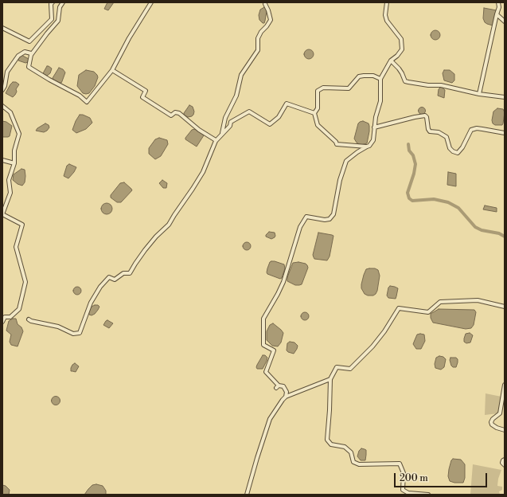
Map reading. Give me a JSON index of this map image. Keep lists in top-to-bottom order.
{
  "scale_bar": "200 m"
}
